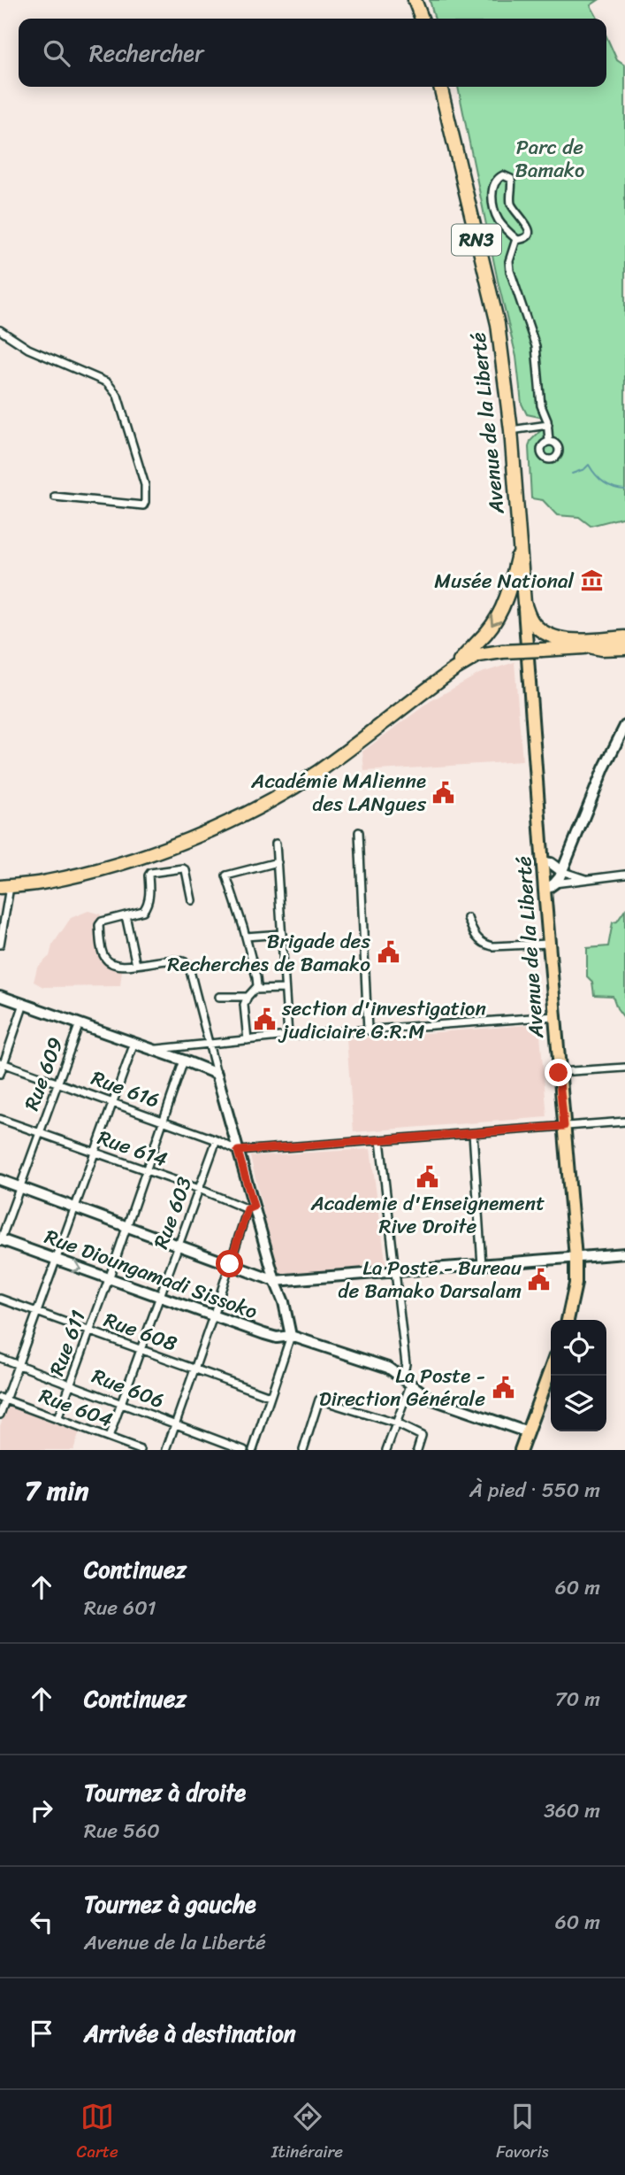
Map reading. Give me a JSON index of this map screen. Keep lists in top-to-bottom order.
{
  "streets": {
    "highway": ["RN3", "Avenue de la Liberté"],
    "street": [
      "Rue 609",
      "Rue 616",
      "Rue 614",
      "Rue 603",
      "Rue Dioungamadi Sissoko",
      "Rue 608",
      "Rue 611",
      "Rue 606",
      "Rue 604"
    ]
  },
  "crossings": [
    ["Rue 609", "Rue 616"],
    ["Rue 609", "Rue 614"],
    ["Rue 609", "Rue Dioungamadi Sissoko"],
    ["Rue 616", "Rue 603"],
    ["Rue 616", "Rue 611"],
    ["Rue 614", "Rue 603"],
    ["Rue 614", "Rue 611"],
    ["Rue 603", "Rue Dioungamadi Sissoko"],
    ["Rue 603", "Rue 608"],
    ["Rue 603", "Rue 606"],
    ["Rue 603", "Rue 604"],
    ["Rue Dioungamadi Sissoko", "Rue 611"],
    ["Rue 608", "Rue 611"],
    ["Rue 611", "Rue 606"],
    ["Rue 611", "Rue 604"]
  ],
  "parks": ["Parc de Bamako"],
  "places": {
    "museum": ["Musée National"],
    "public building": [
      "Académie MAlienne des LANgues",
      "Brigade des Recherches de Bamako",
      "section d'investigation judiciaire G.R.M",
      "Academie d'Enseignement Rive Droite",
      "La Poste - Bureau de Bamako Darsalam",
      "La Poste - Direction Générale"
    ]
  },
  "page": {
    "search": "Rechercher",
    "heading": ["7 min", "À pied · 550 m"],
    "list": [
      ["Continuez", "Rue 601", "60 m"],
      ["Continuez", "70 m"],
      ["Tournez à droite", "Rue 560", "360 m"],
      ["Tournez à gauche", "Avenue de la Liberté", "60 m"],
      "Arrivée à destination"
    ],
    "nav": ["Carte", "Itinéraire", "Favoris"]
  }
}
